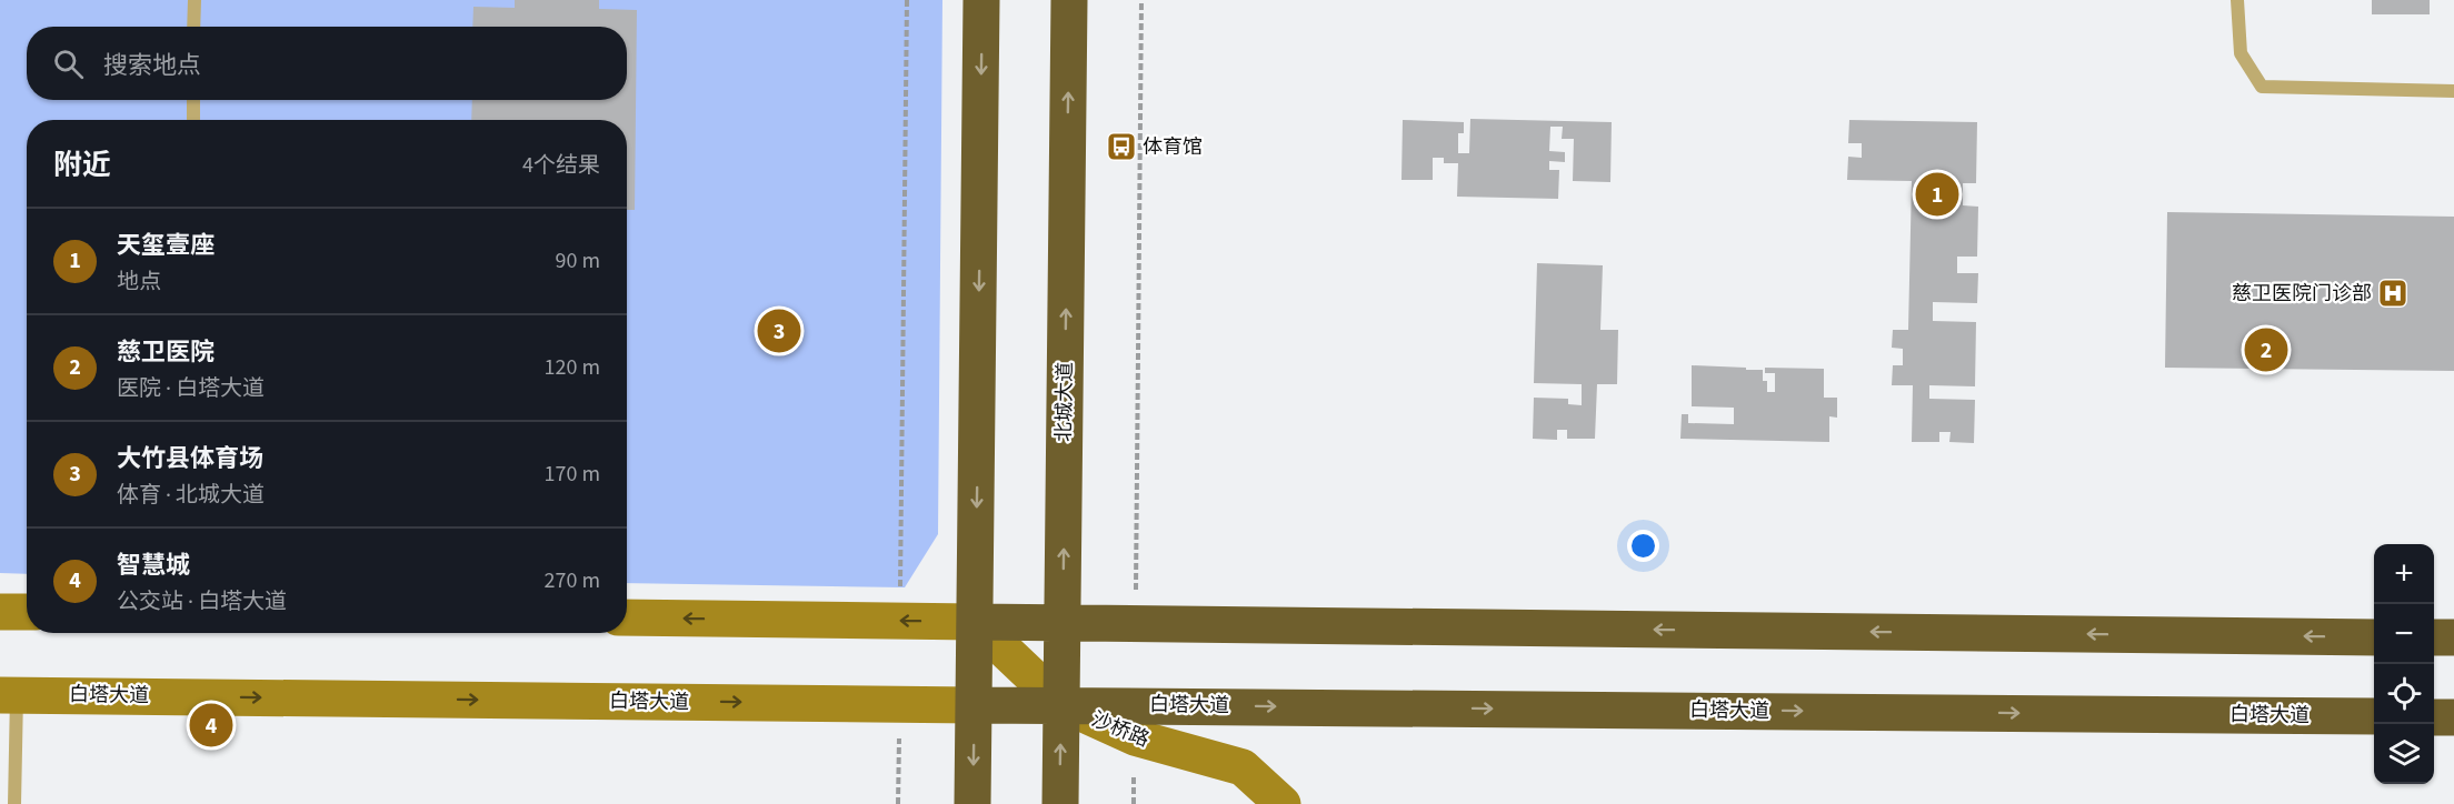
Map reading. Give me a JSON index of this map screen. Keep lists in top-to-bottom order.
{
  "streets": {
    "highway": ["北城大道", "白塔大道"],
    "main road": ["沙桥路"]
  },
  "crossings": [
    ["北城大道", "白塔大道"],
    ["北城大道", "沙桥路"],
    ["白塔大道", "沙桥路"]
  ],
  "places": {
    "bus stop": ["体育馆"],
    "hospital": ["慈卫医院门诊部"]
  },
  "page": {
    "search": "搜索地点",
    "heading": ["附近", "4个结果"],
    "pins": [
      "1",
      "3",
      "2",
      "4"
    ],
    "list": [
      {
        "mark": "1",
        "name": "天玺壹座",
        "note": "地点",
        "value": "90 m"
      },
      {
        "mark": "2",
        "name": "慈卫医院",
        "note": "医院 · 白塔大道",
        "value": "120 m"
      },
      {
        "mark": "3",
        "name": "大竹县体育场",
        "note": "体育 · 北城大道",
        "value": "170 m"
      },
      {
        "mark": "4",
        "name": "智慧城",
        "note": "公交站 · 白塔大道",
        "value": "270 m"
      }
    ],
    "map_buttons": ["+", "−"]
  }
}
